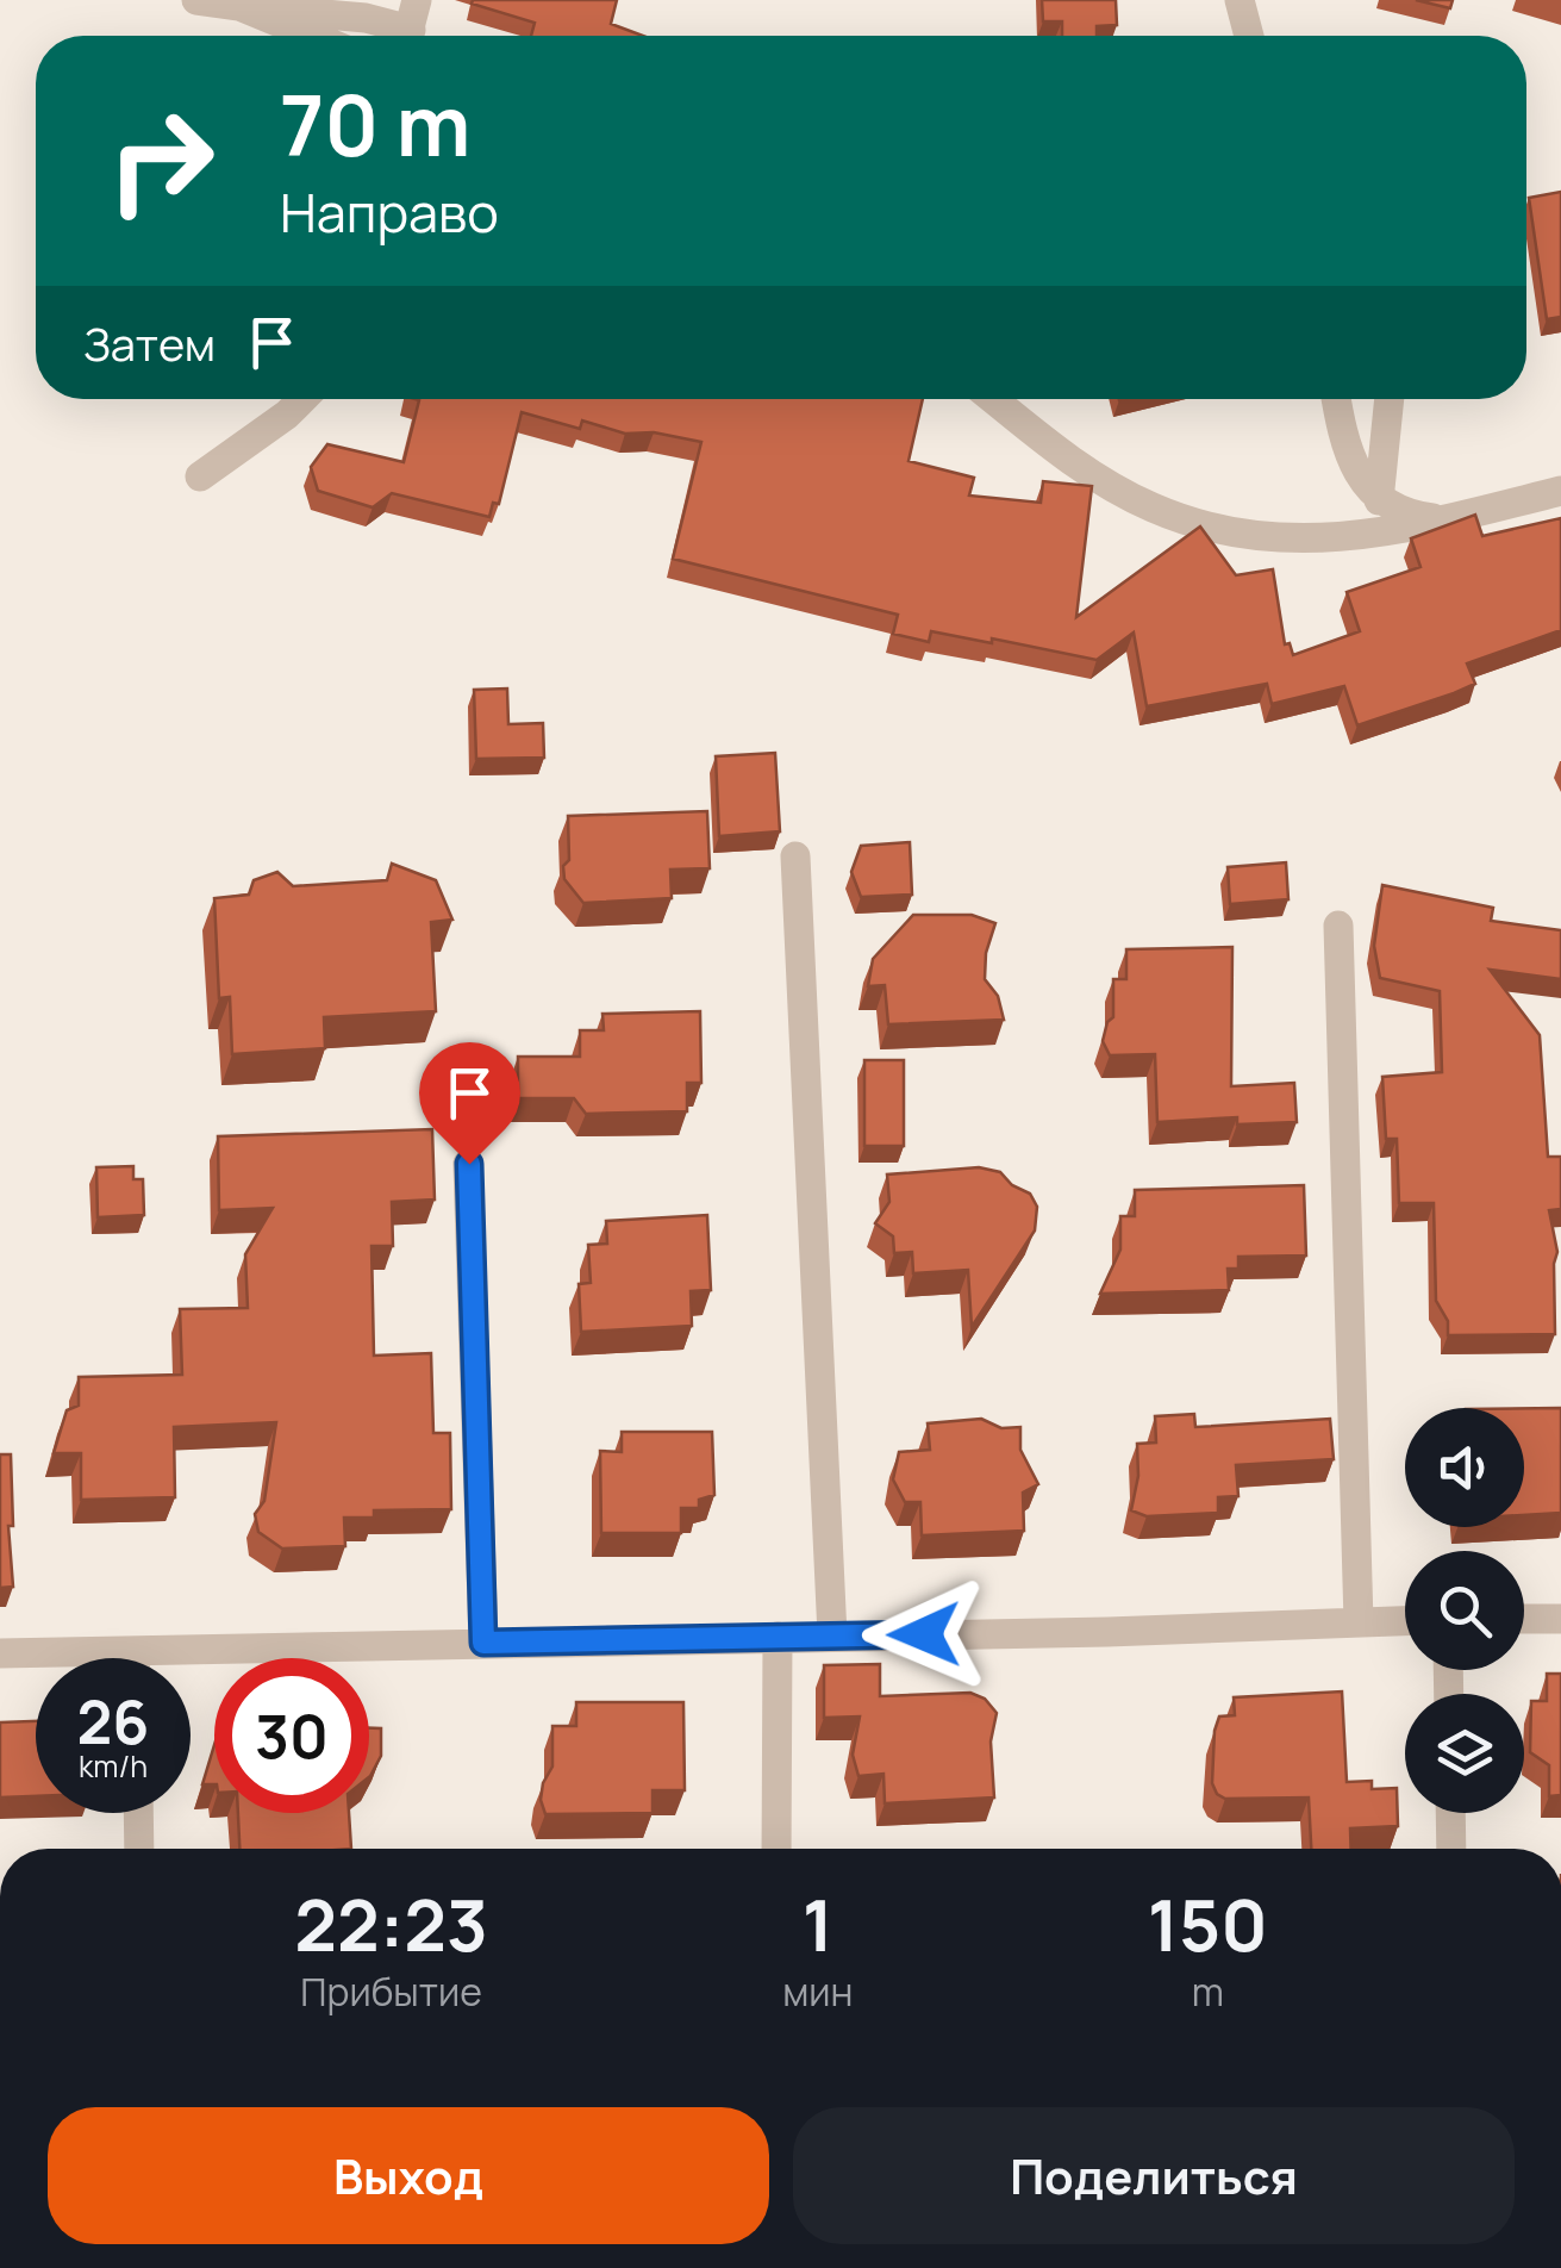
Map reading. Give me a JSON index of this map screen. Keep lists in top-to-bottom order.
{
  "page": {
    "turn": ["70 m", "Направо"],
    "then": "Затем",
    "speed": "26 km/h",
    "limit": "30",
    "eta": [
      "22:23",
      "Прибытие",
      "1",
      "мин",
      "150",
      "m"
    ],
    "buttons": ["Выход", "Поделиться"]
  }
}
